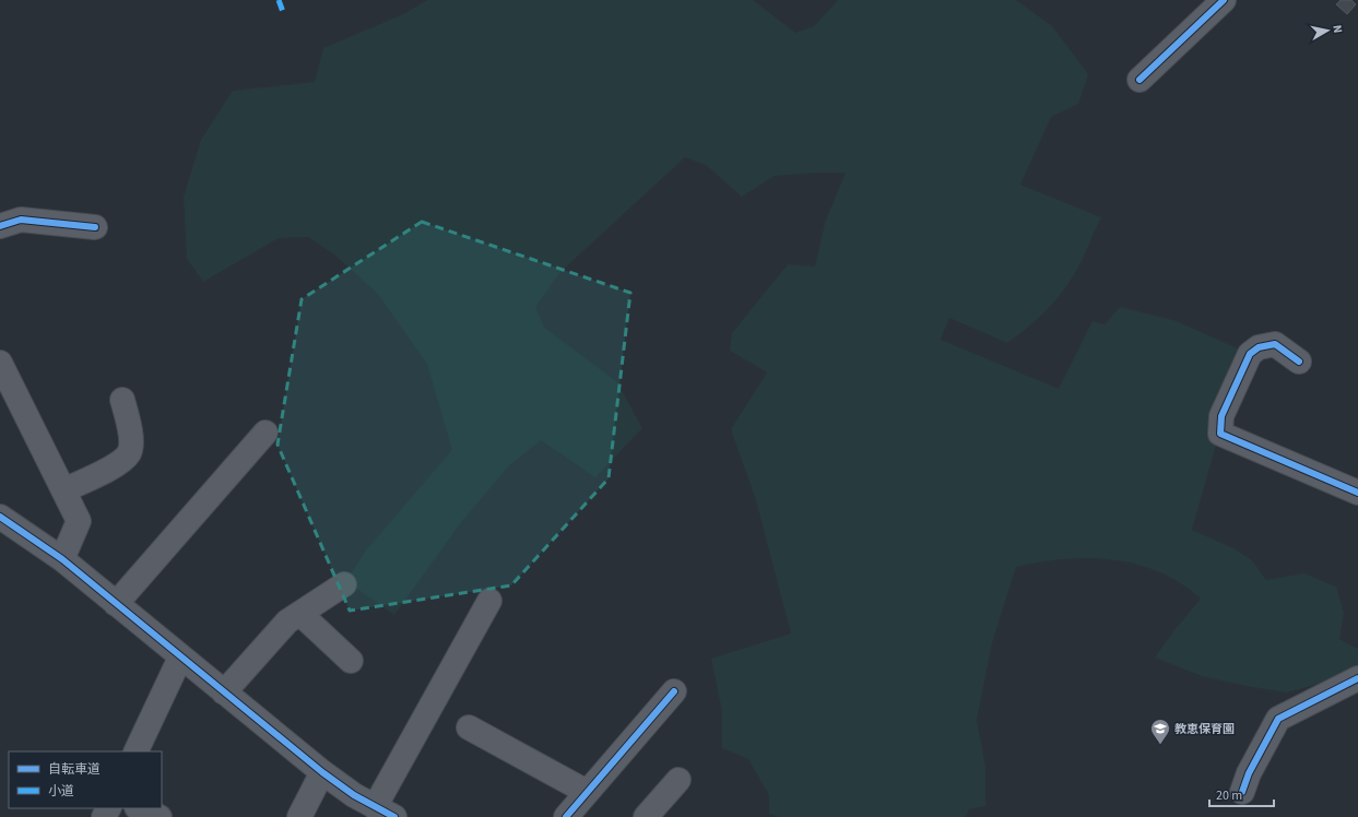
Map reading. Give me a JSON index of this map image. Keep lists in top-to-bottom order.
{
  "places": {
    "school or university": ["教恵保育園"]
  },
  "legend": ["自転車道", "小道"],
  "scale_bar": "20 m",
  "north": "right"
}
